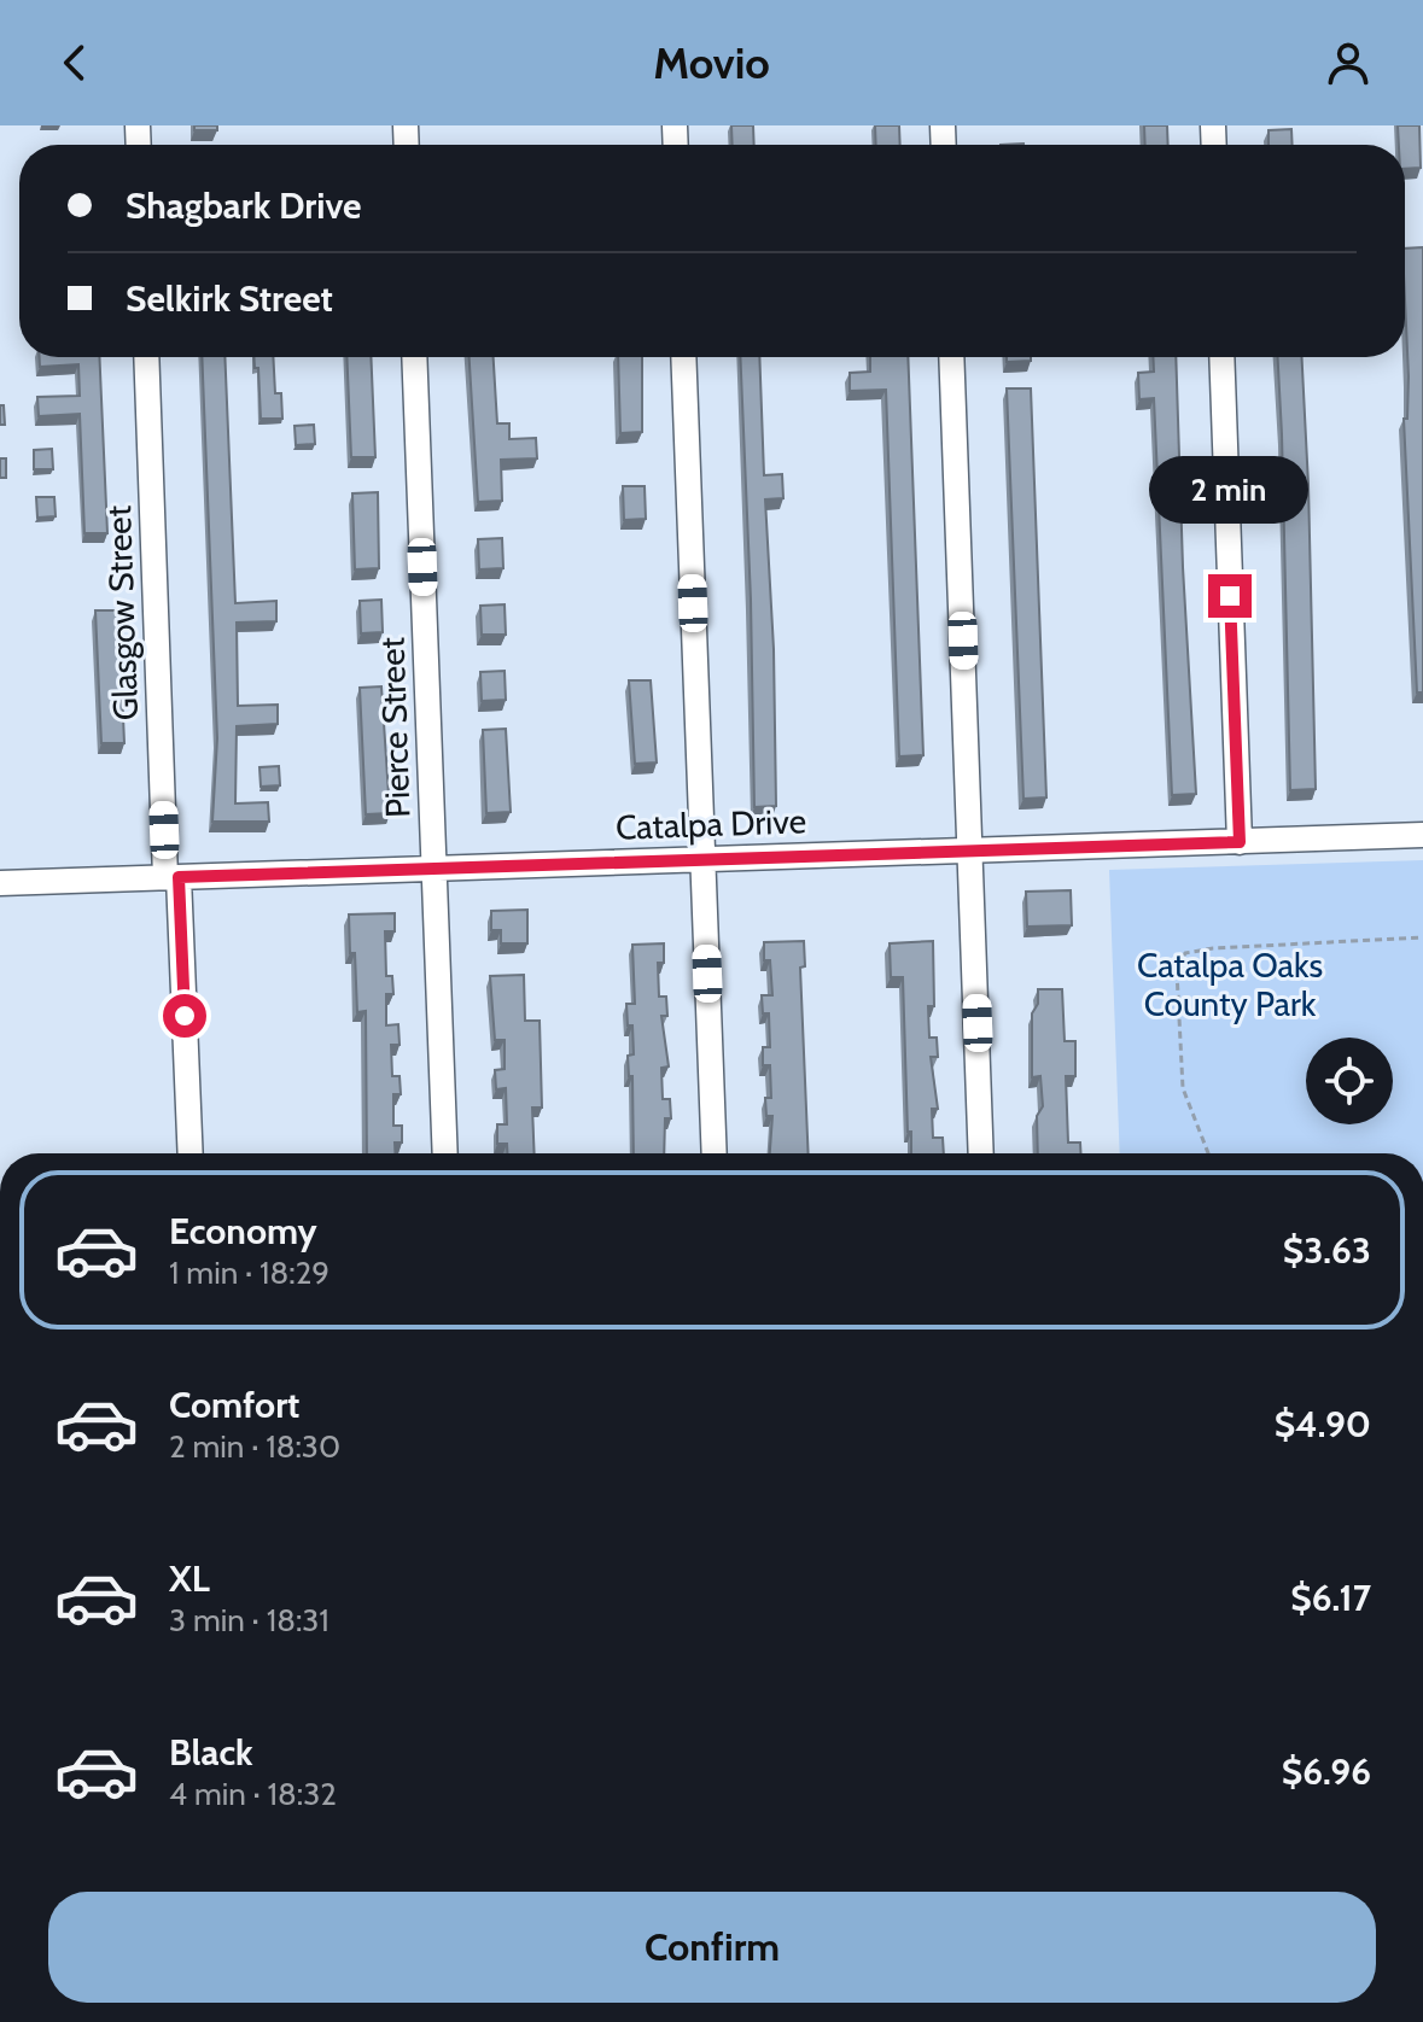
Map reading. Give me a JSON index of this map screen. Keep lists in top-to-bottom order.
{
  "streets": {
    "street": ["Glasgow Street", "Pierce Street", "Catalpa Drive"]
  },
  "crossings": [
    ["Glasgow Street", "Catalpa Drive"],
    ["Pierce Street", "Catalpa Drive"]
  ],
  "parks": ["Catalpa Oaks County Park"],
  "page": {
    "header": "Movio",
    "banner": ["Shagbark Drive", "Selkirk Street"],
    "bubble": "2 min",
    "list": [
      {
        "name": "Economy",
        "note": "1 min · 18:29",
        "value": "$3.63"
      },
      {
        "name": "Comfort",
        "note": "2 min · 18:30",
        "value": "$4.90"
      },
      {
        "name": "XL",
        "note": "3 min · 18:31",
        "value": "$6.17"
      },
      {
        "name": "Black",
        "note": "4 min · 18:32",
        "value": "$6.96"
      }
    ],
    "buttons": "Confirm"
  }
}
